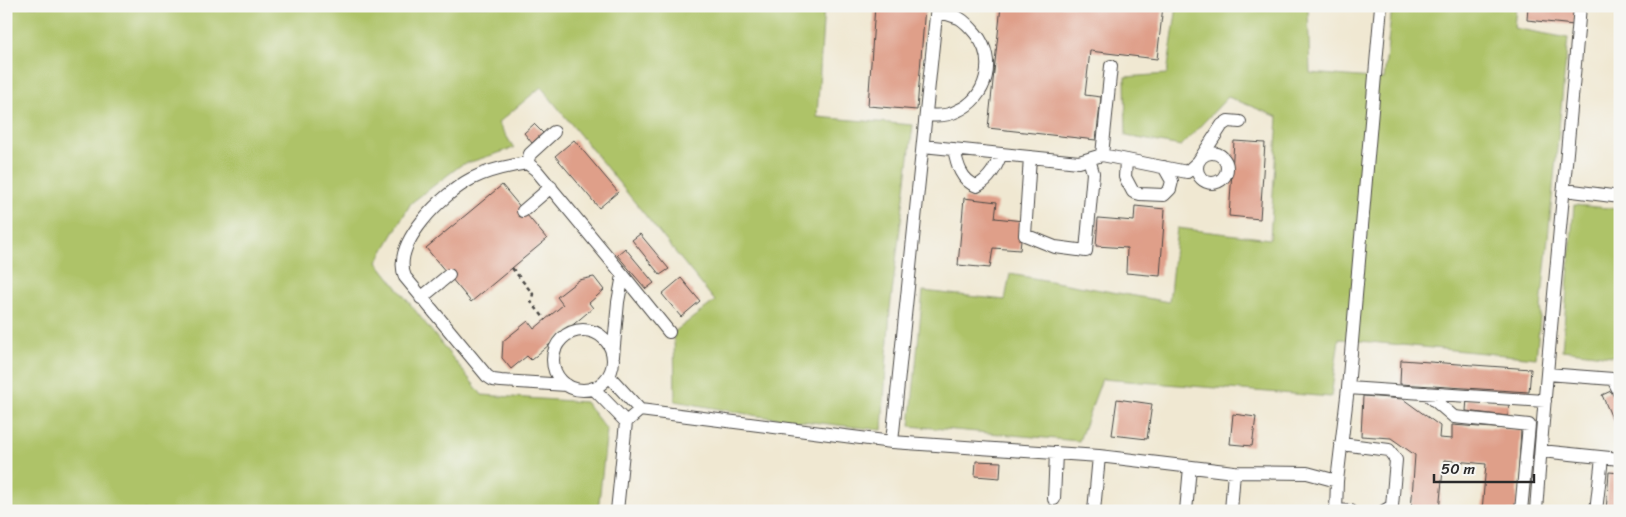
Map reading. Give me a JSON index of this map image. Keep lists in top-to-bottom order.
{
  "scale_bar": "50 m"
}
